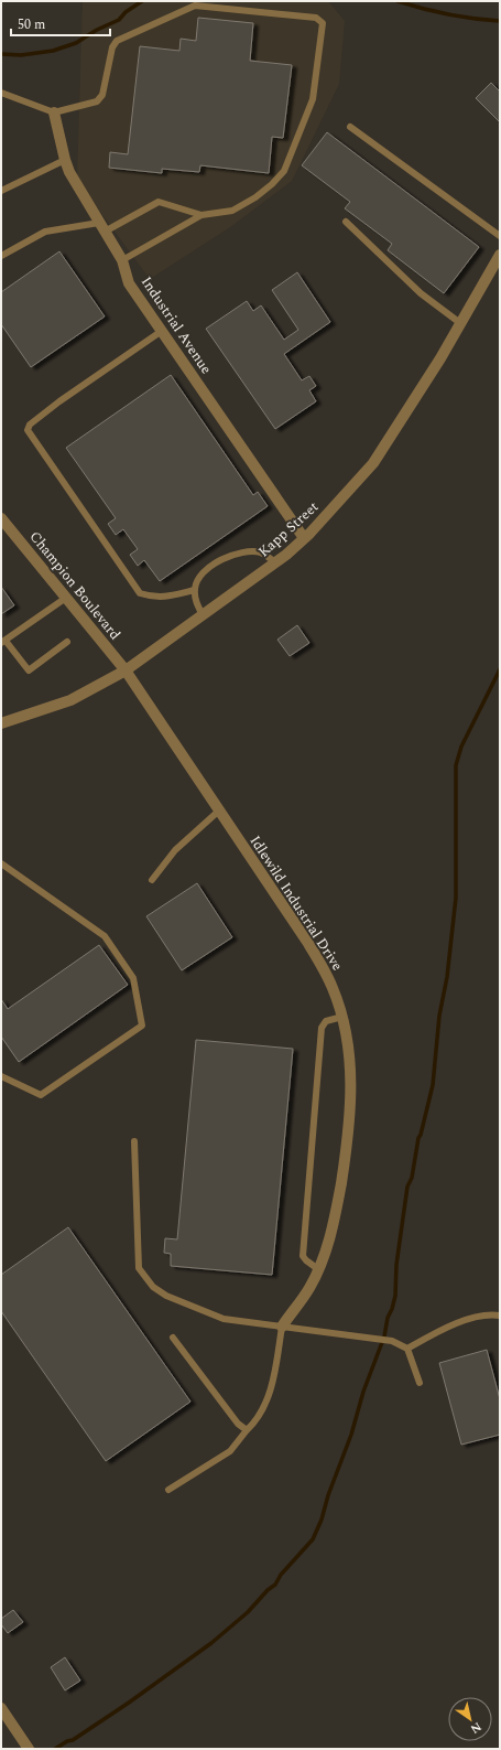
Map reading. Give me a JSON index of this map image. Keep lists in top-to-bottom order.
{
  "streets": {
    "street": [
      "Industrial Avenue",
      "Kapp Street",
      "Champion Boulevard",
      "Idlewild Industrial Drive"
    ]
  },
  "crossings": [
    ["Industrial Avenue", "Kapp Street"],
    ["Kapp Street", "Champion Boulevard"],
    ["Kapp Street", "Idlewild Industrial Drive"],
    ["Champion Boulevard", "Idlewild Industrial Drive"]
  ],
  "scale_bar": "50 m",
  "north": "bottom right"
}
